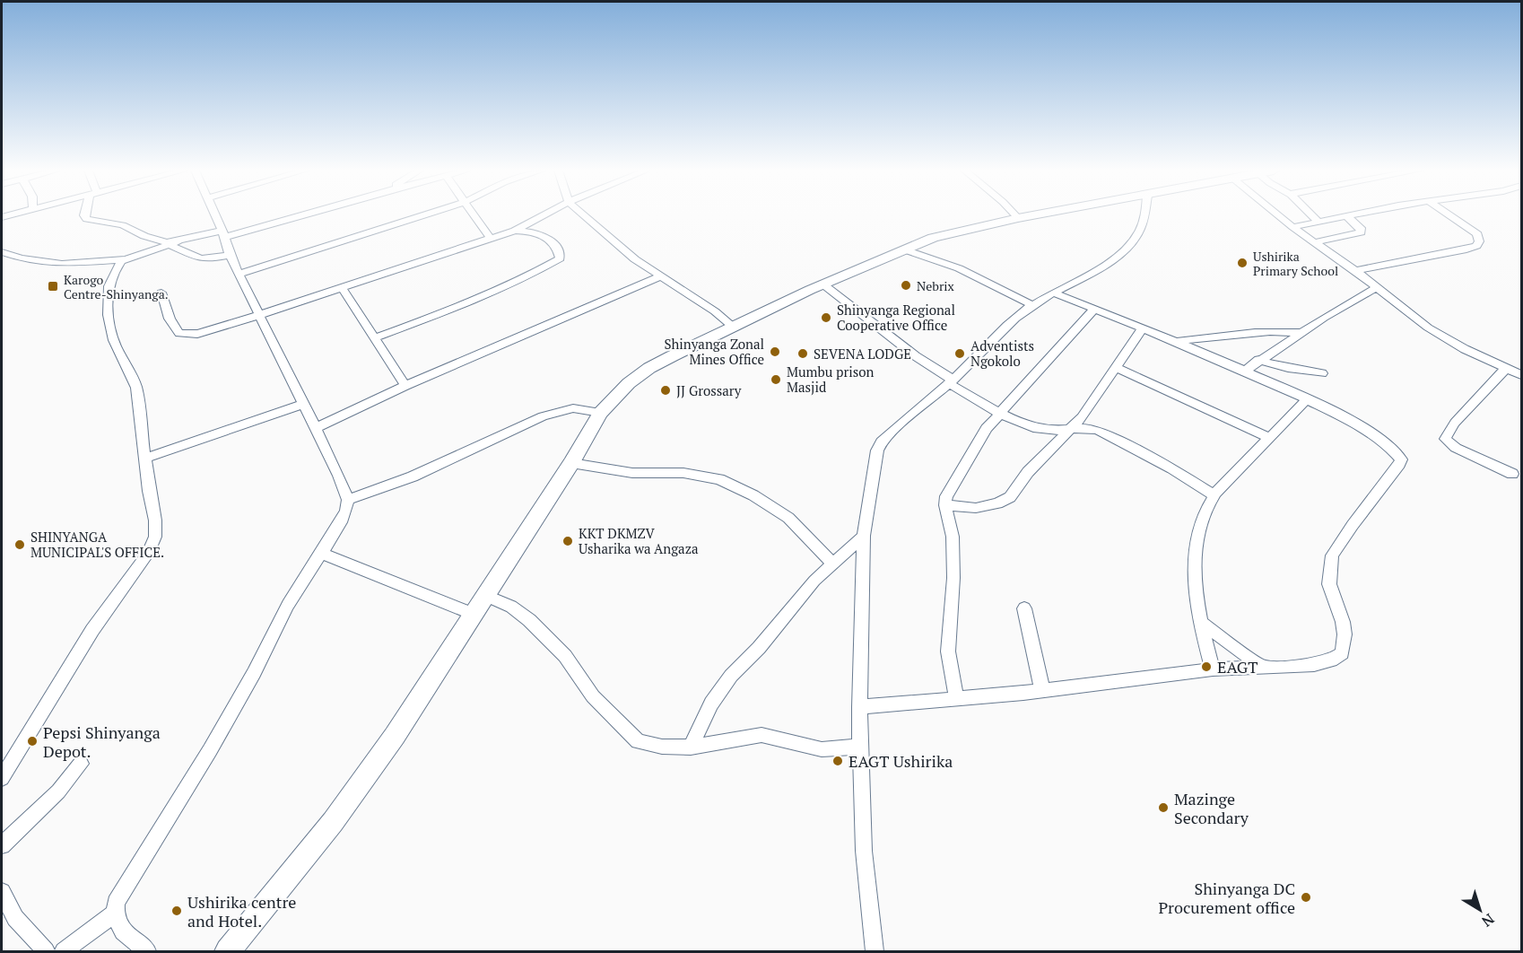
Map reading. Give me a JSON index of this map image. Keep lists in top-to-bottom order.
{
  "places": {
    "other": [
      "Ushirika Primary School",
      "Nebrix",
      "Shinyanga Regional Cooperative Office",
      "Shinyanga Zonal Mines Office",
      "SEVENA LODGE",
      "Adventists Ngokolo",
      "Mumbu prison Masjid",
      "JJ Grossary",
      "KKT DKMZV Usharika wa Angaza",
      "SHINYANGA MUNICIPAL'S OFFICE.",
      "EAGT",
      "Pepsi Shinyanga Depot.",
      "EAGT Ushirika",
      "Mazinge Secondary",
      "Shinyanga DC Procurement office",
      "Ushirika centre and Hotel."
    ],
    "transit": ["Karogo Centre-Shinyanga."]
  },
  "north": "bottom right"
}
